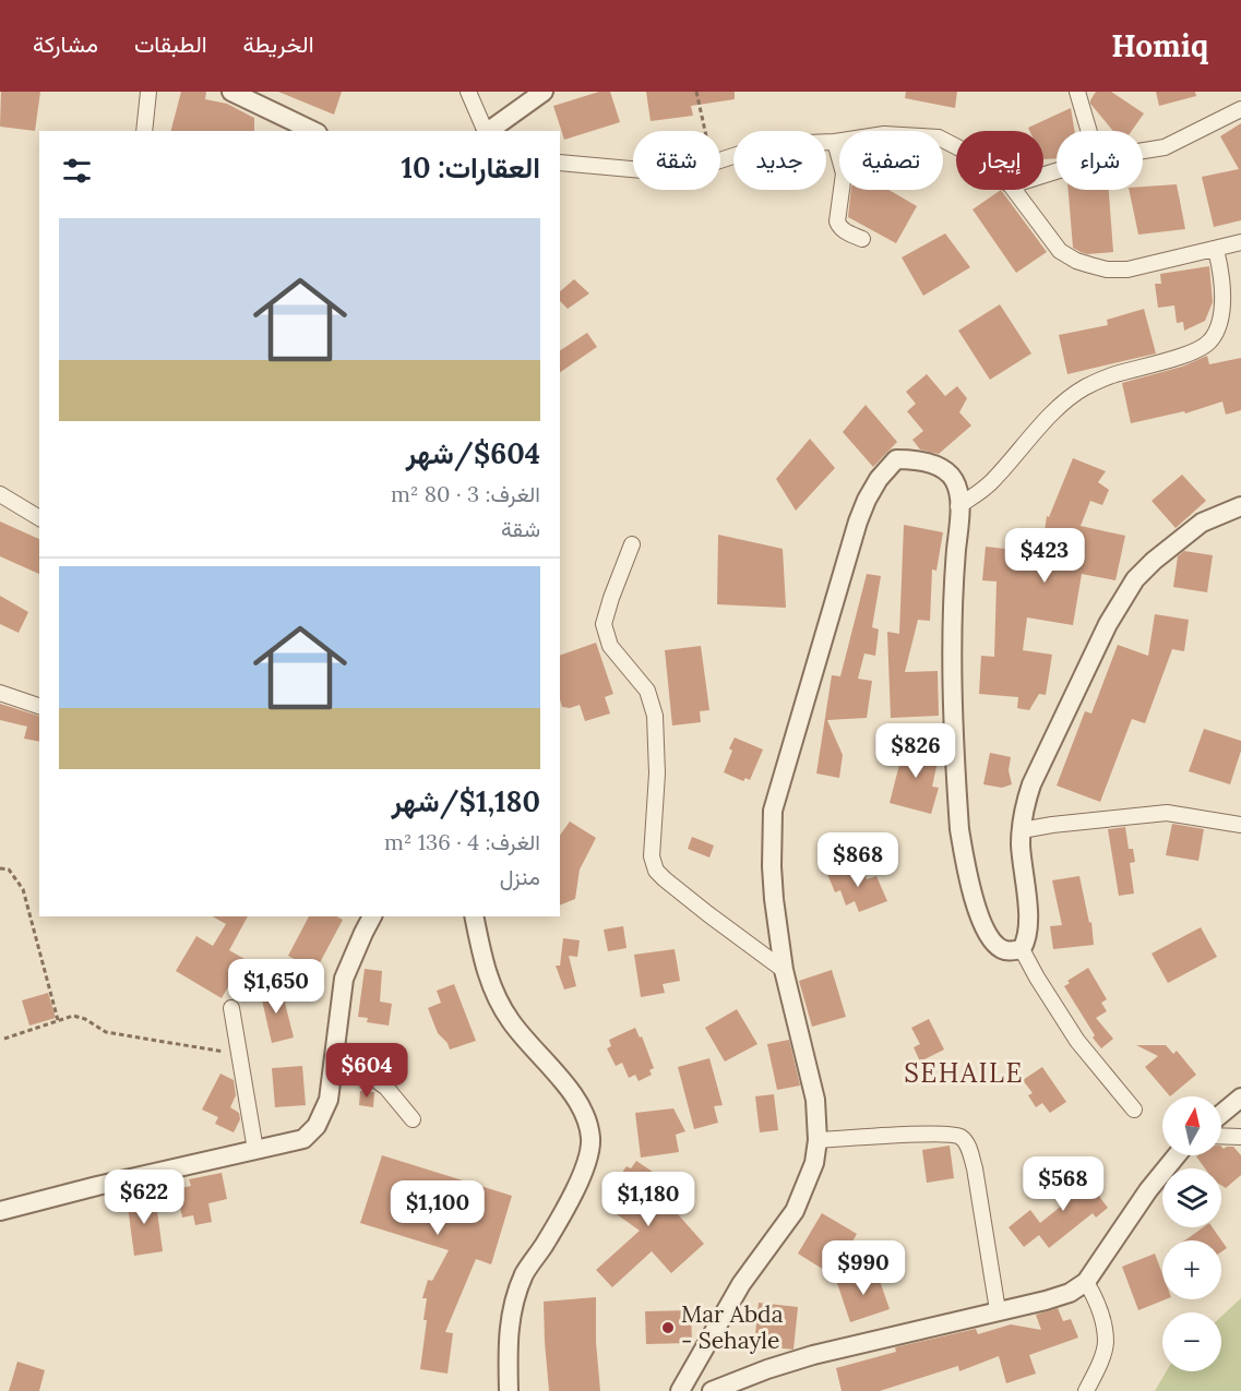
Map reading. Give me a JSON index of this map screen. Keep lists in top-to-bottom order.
{
  "districts": ["SEHAILE"],
  "places": ["Mar Abda - Sehayle"],
  "north": "top",
  "page": {
    "header": "Homiq",
    "nav": ["الخريطة", "الطبقات", "مشاركة"],
    "chip": [
      "شراء",
      "إيجار",
      "تصفية",
      "جديد",
      "شقة"
    ],
    "heading": "العقارات: 10",
    "list": [
      {
        "name": "$604/شهر",
        "note": "الغرف: 3 · 80 m² · شقة"
      },
      {
        "name": "$1,180/شهر",
        "note": "الغرف: 4 · 136 m² · منزل"
      }
    ],
    "price": [
      "$423",
      "$826",
      "$868",
      "$1,650",
      "$604",
      "$568",
      "$622",
      "$1,180",
      "$1,100",
      "$990"
    ],
    "map_buttons": ["+", "−"]
  }
}
